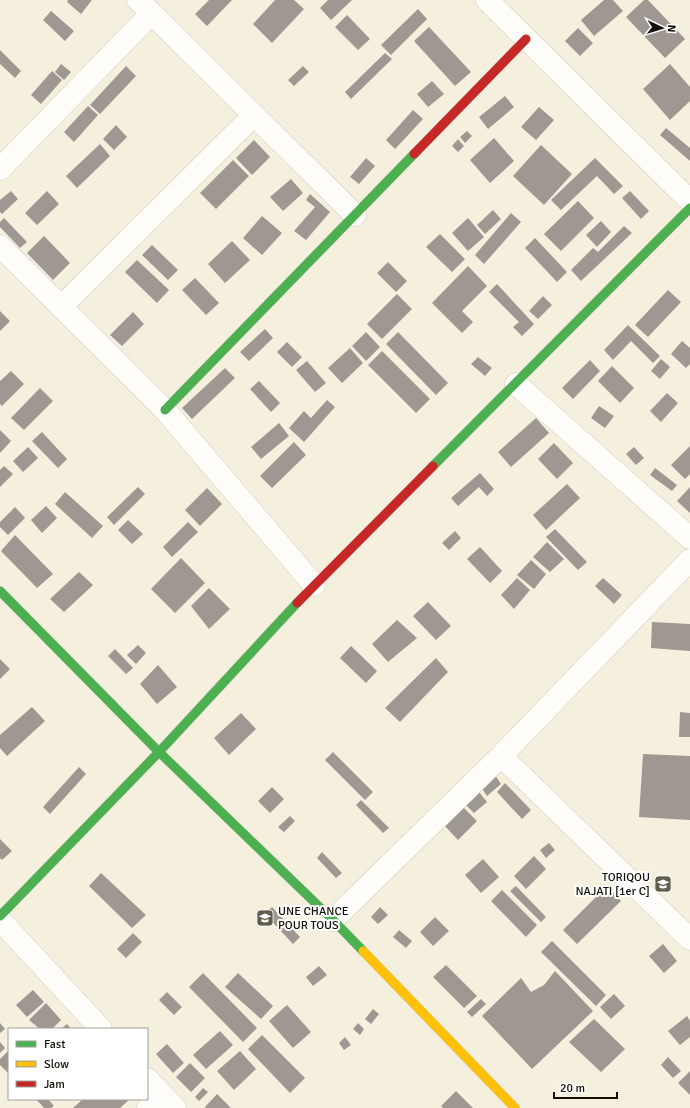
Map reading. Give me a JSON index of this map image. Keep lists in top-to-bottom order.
{
  "places": {
    "school or university": ["TORIQOU NAJATI [1er C]", "UNE CHANCE POUR TOUS"]
  },
  "legend": ["Fast", "Slow", "Jam"],
  "scale_bar": "20 m",
  "north": "right"
}
